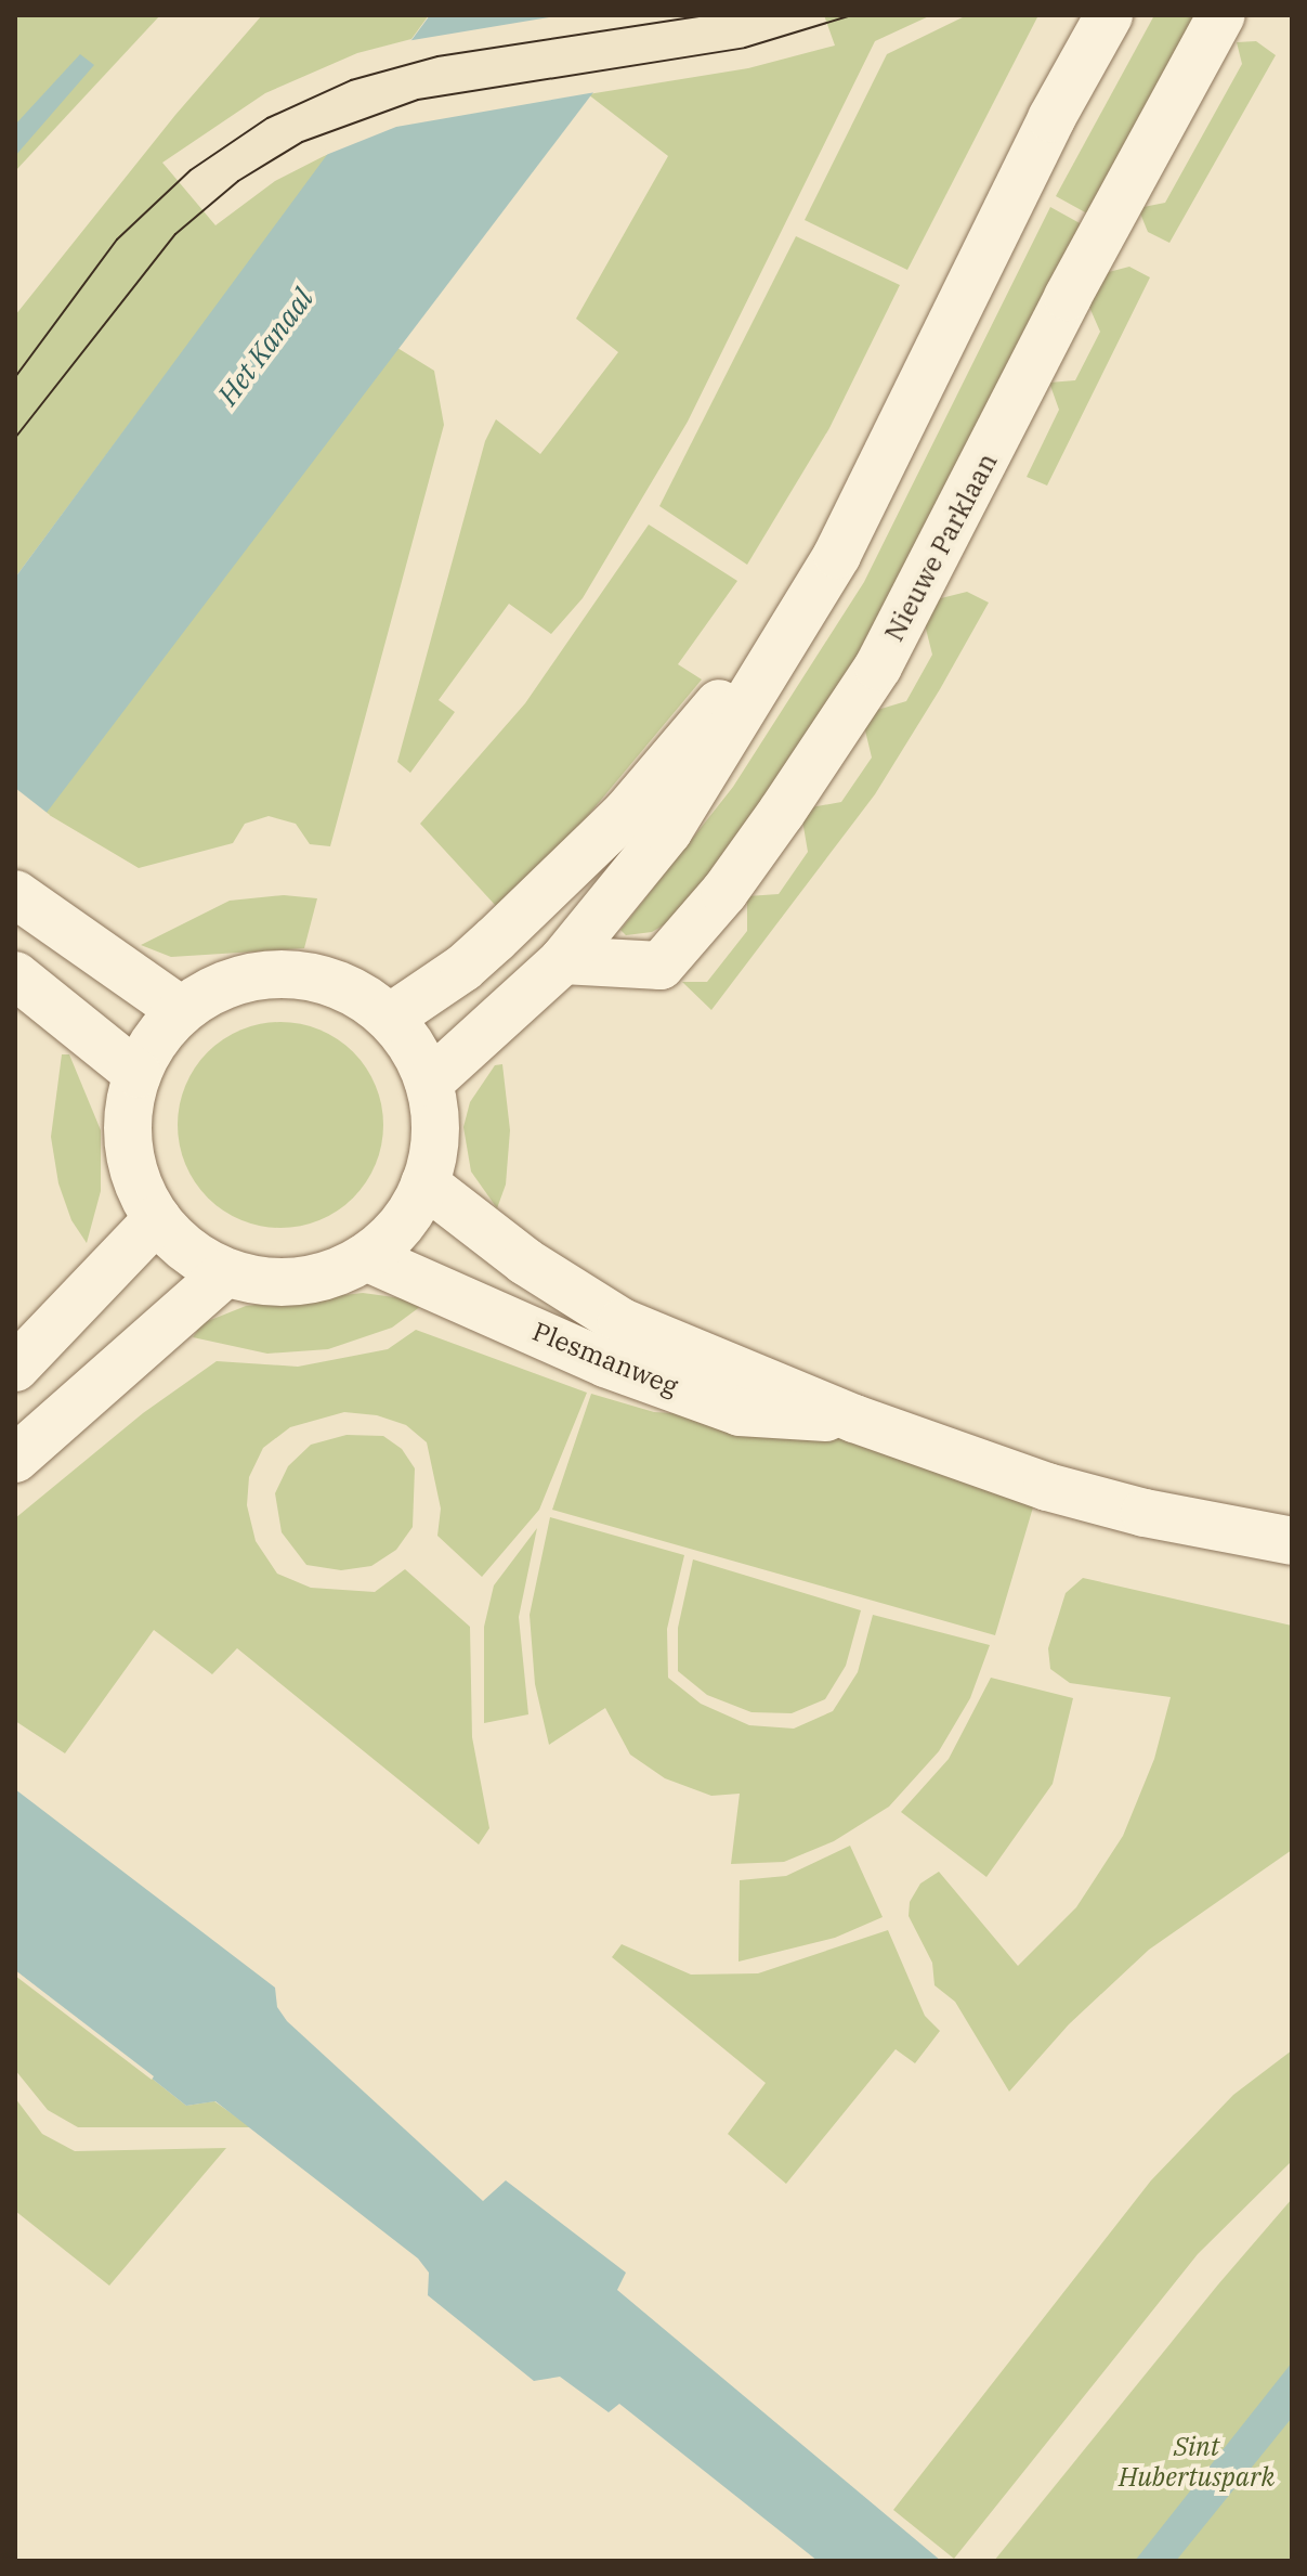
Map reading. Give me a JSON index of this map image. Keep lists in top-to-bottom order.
{
  "streets": {
    "main road": ["Nieuwe Parklaan", "Plesmanweg"]
  },
  "water": ["Het Kanaal"],
  "parks": ["Sint Hubertuspark"]
}
